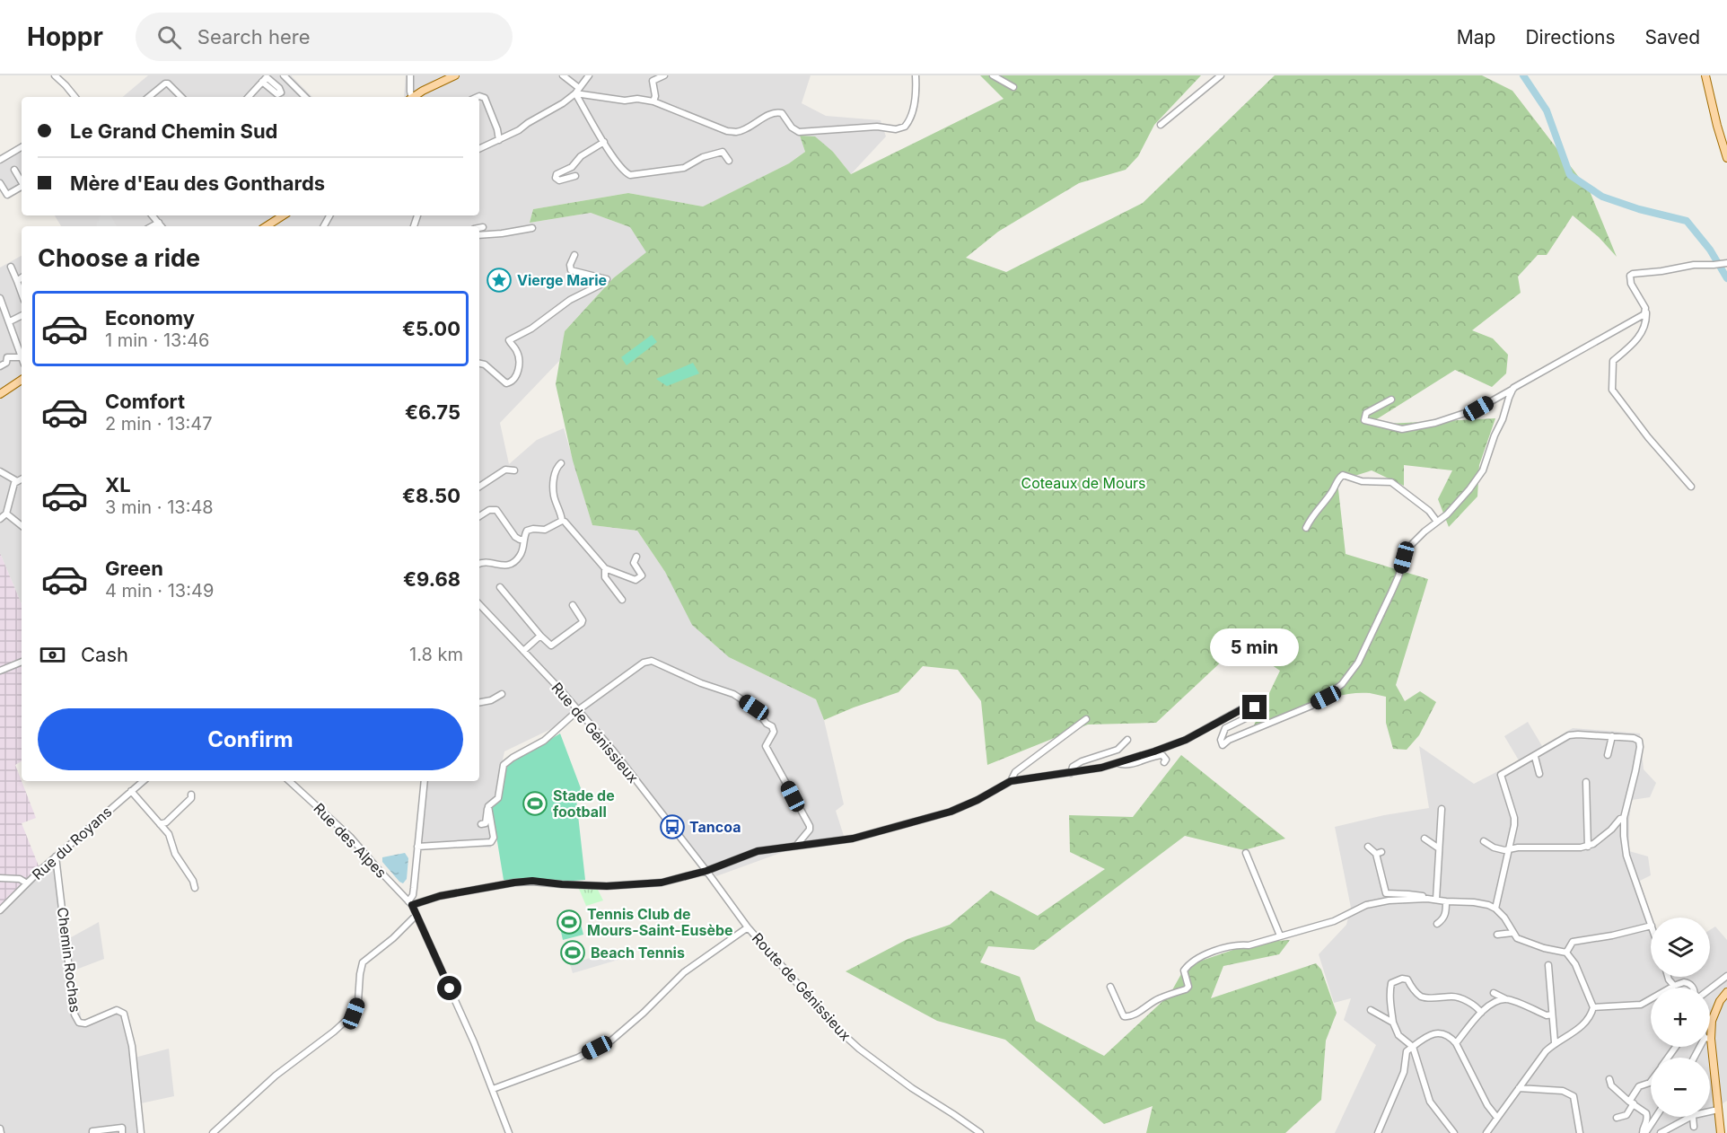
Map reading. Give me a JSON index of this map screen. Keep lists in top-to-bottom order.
{
  "streets": {
    "street": [
      "Rue de Génissieux",
      "Rue des Alpes",
      "Rue du Royans",
      "Chemin Rochas",
      "Route de Génissieux"
    ]
  },
  "crossings": [
    ["Rue de Génissieux", "Route de Génissieux"],
    ["Rue du Royans", "Chemin Rochas"]
  ],
  "parks": ["Coteaux de Mours"],
  "places": {
    "place": ["Vierge Marie"],
    "sports": ["Stade de football", "Tennis Club de Mours-Saint-Eusèbe", "Beach Tennis"],
    "bus stop": ["Tancoa"]
  },
  "page": {
    "header": "Hoppr",
    "search": "Search here",
    "nav": ["Map", "Directions", "Saved"],
    "banner": ["Le Grand Chemin Sud", "Mère d'Eau des Gonthards"],
    "heading": "Choose a ride",
    "list": [
      {
        "name": "Economy",
        "note": "1 min · 13:46",
        "value": "€5.00"
      },
      {
        "name": "Comfort",
        "note": "2 min · 13:47",
        "value": "€6.75"
      },
      {
        "name": "XL",
        "note": "3 min · 13:48",
        "value": "€8.50"
      },
      {
        "name": "Green",
        "note": "4 min · 13:49",
        "value": "€9.68"
      }
    ],
    "pay": ["Cash", "1.8 km"],
    "bubble": "5 min",
    "buttons": "Confirm",
    "map_buttons": ["+", "−"]
  }
}
